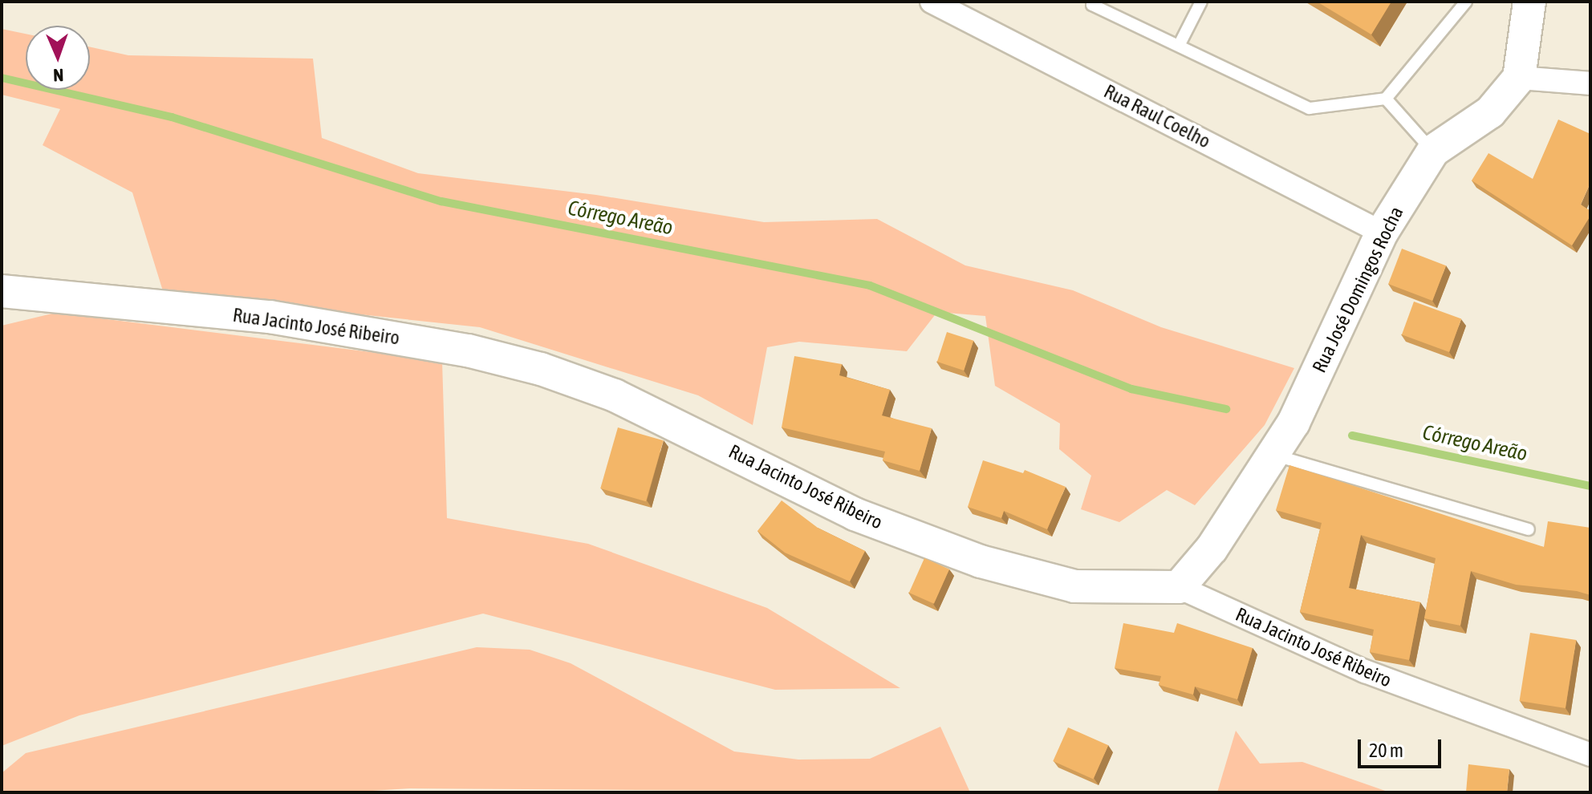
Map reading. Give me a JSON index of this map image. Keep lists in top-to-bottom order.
{
  "streets": {
    "street": ["Rua Raul Coelho", "Rua José Domingos Rocha", "Rua Jacinto José Ribeiro"]
  },
  "crossings": [
    ["Rua Raul Coelho", "Rua José Domingos Rocha"],
    ["Rua José Domingos Rocha", "Rua Jacinto José Ribeiro"]
  ],
  "water": ["Córrego Areão"],
  "scale_bar": "20 m",
  "north": "bottom"
}
